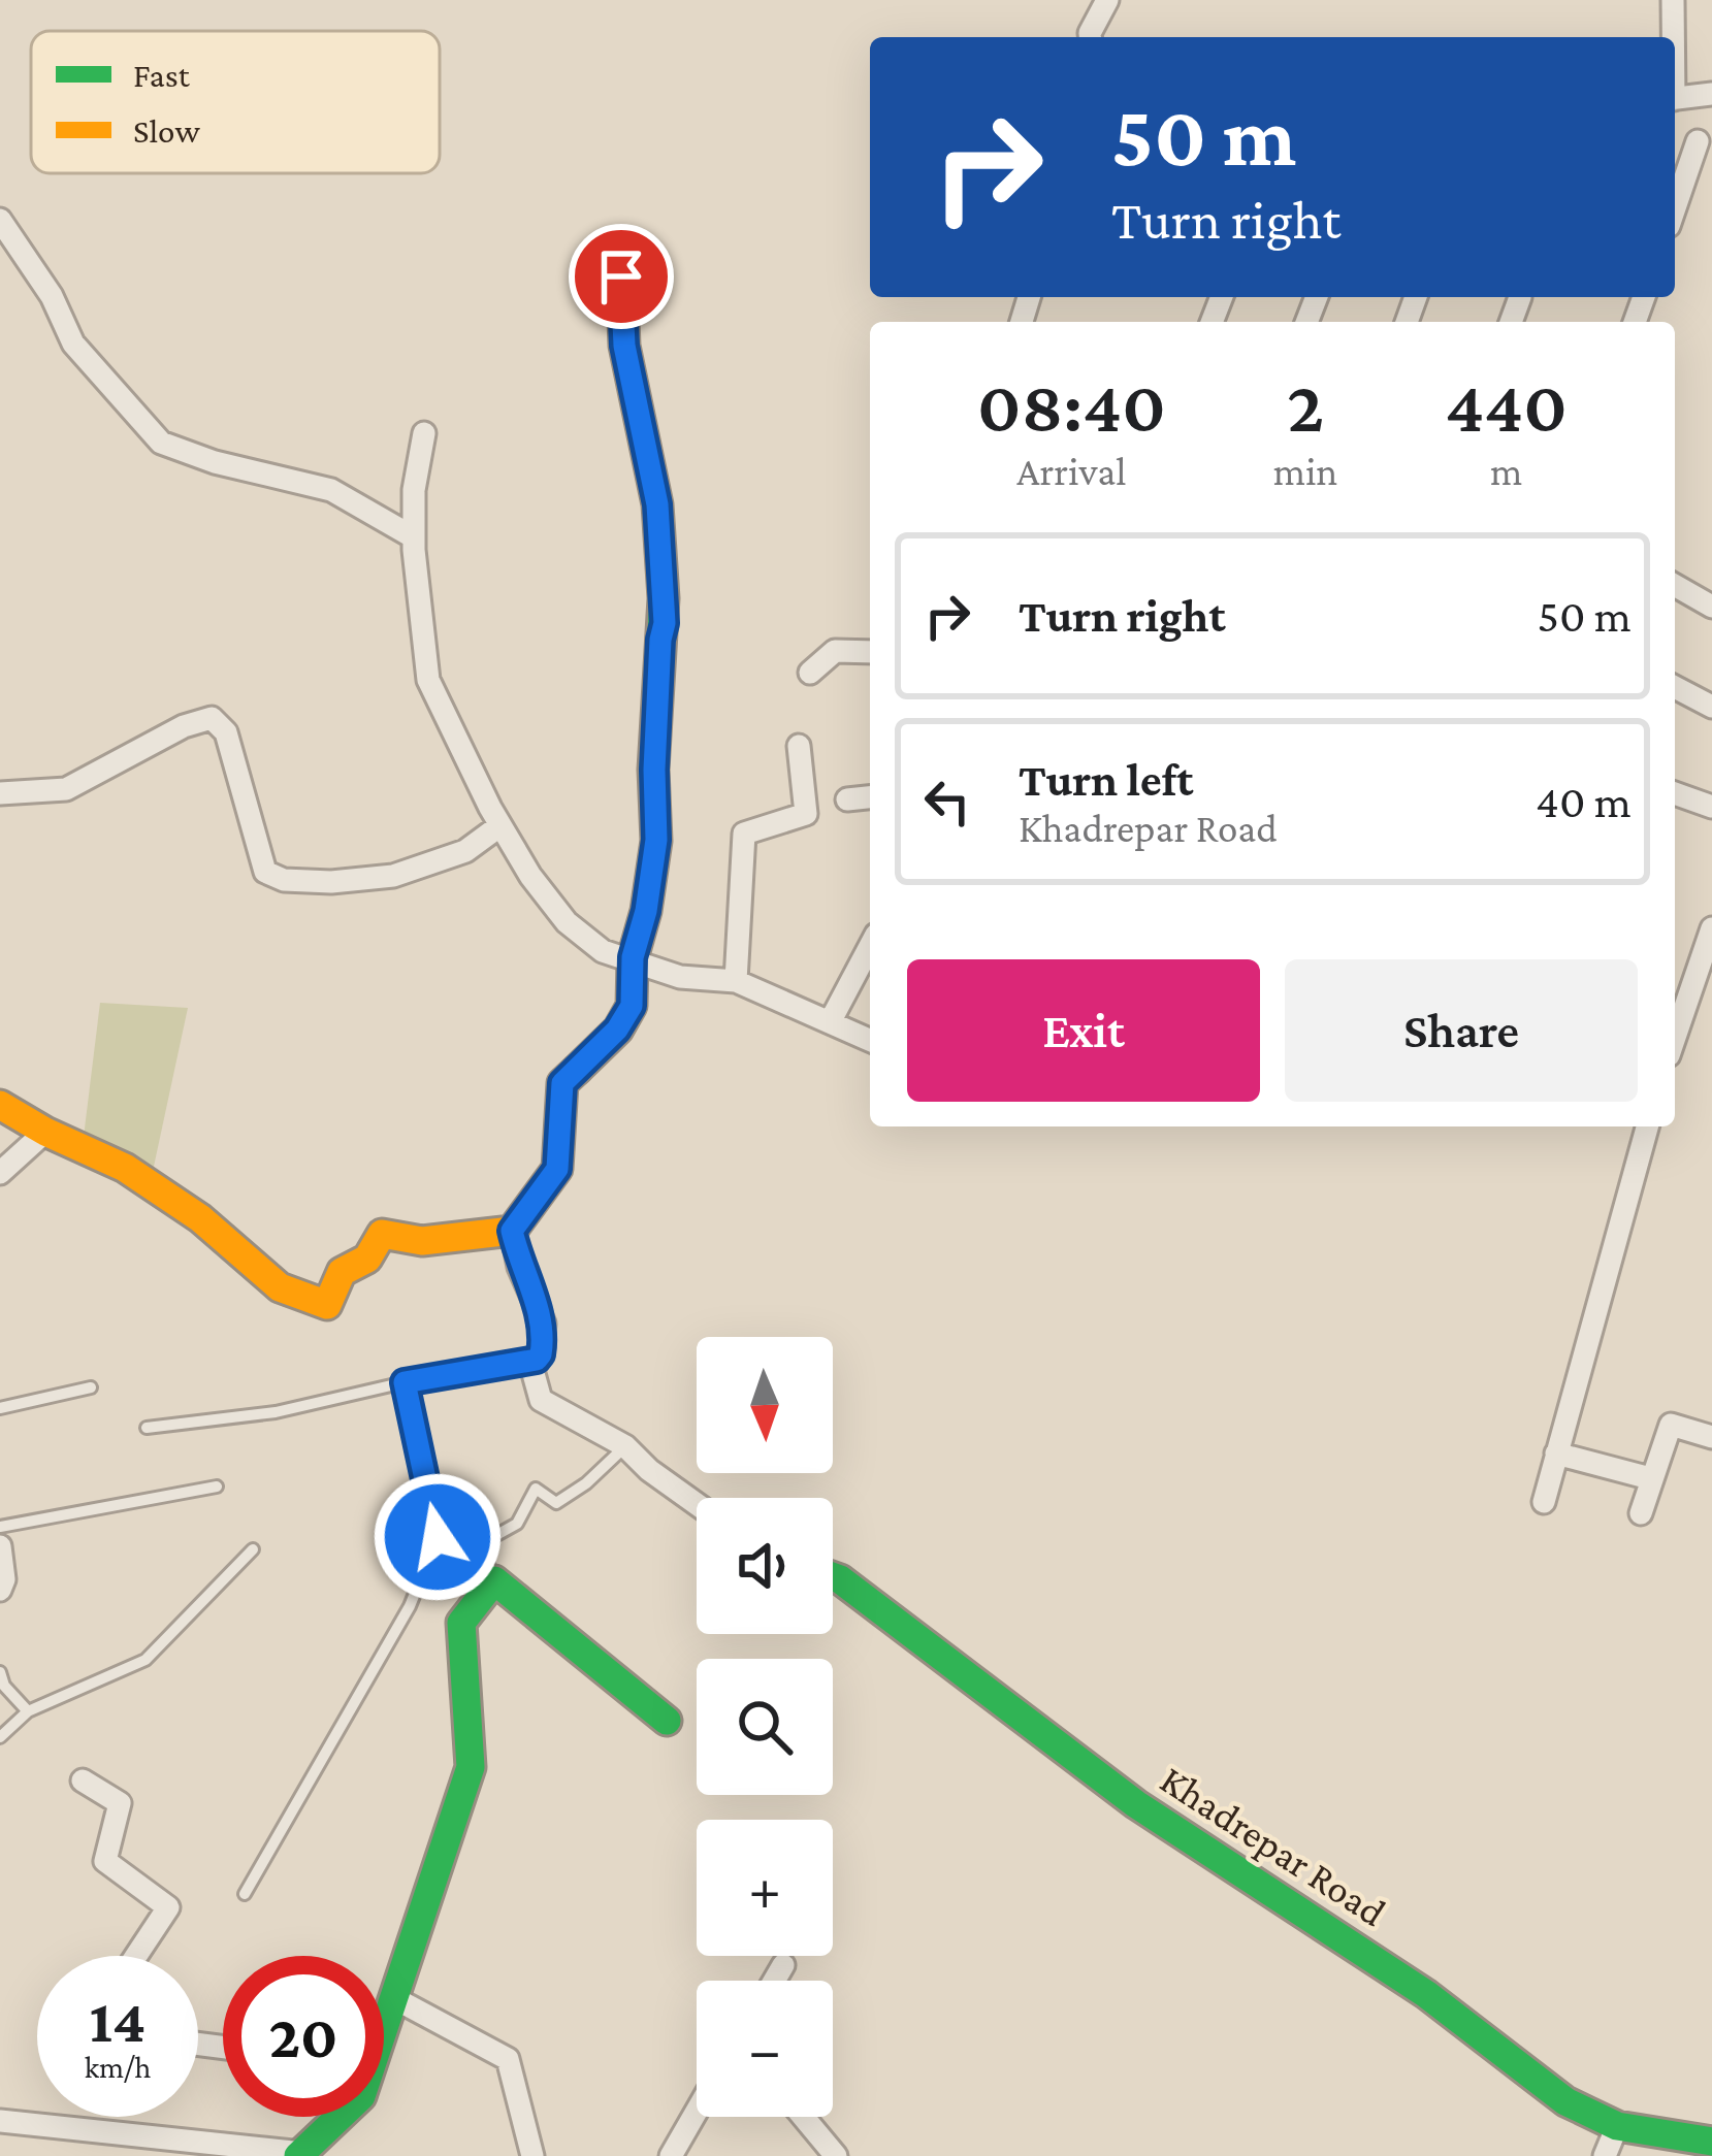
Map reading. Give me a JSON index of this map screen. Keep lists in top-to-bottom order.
{
  "streets": {
    "street": ["Khadrepar Road"]
  },
  "legend": ["Fast", "Slow"],
  "north": "bottom",
  "page": {
    "turn": ["50 m", "Turn right"],
    "eta": [
      "08:40",
      "Arrival",
      "2",
      "min",
      "440",
      "m"
    ],
    "list": [
      {
        "name": "Turn right",
        "value": "50 m"
      },
      {
        "name": "Turn left",
        "note": "Khadrepar Road",
        "value": "40 m"
      }
    ],
    "buttons": ["Exit", "Share"],
    "map_buttons": ["+", "−"],
    "speed": "14 km/h",
    "limit": "20"
  }
}
